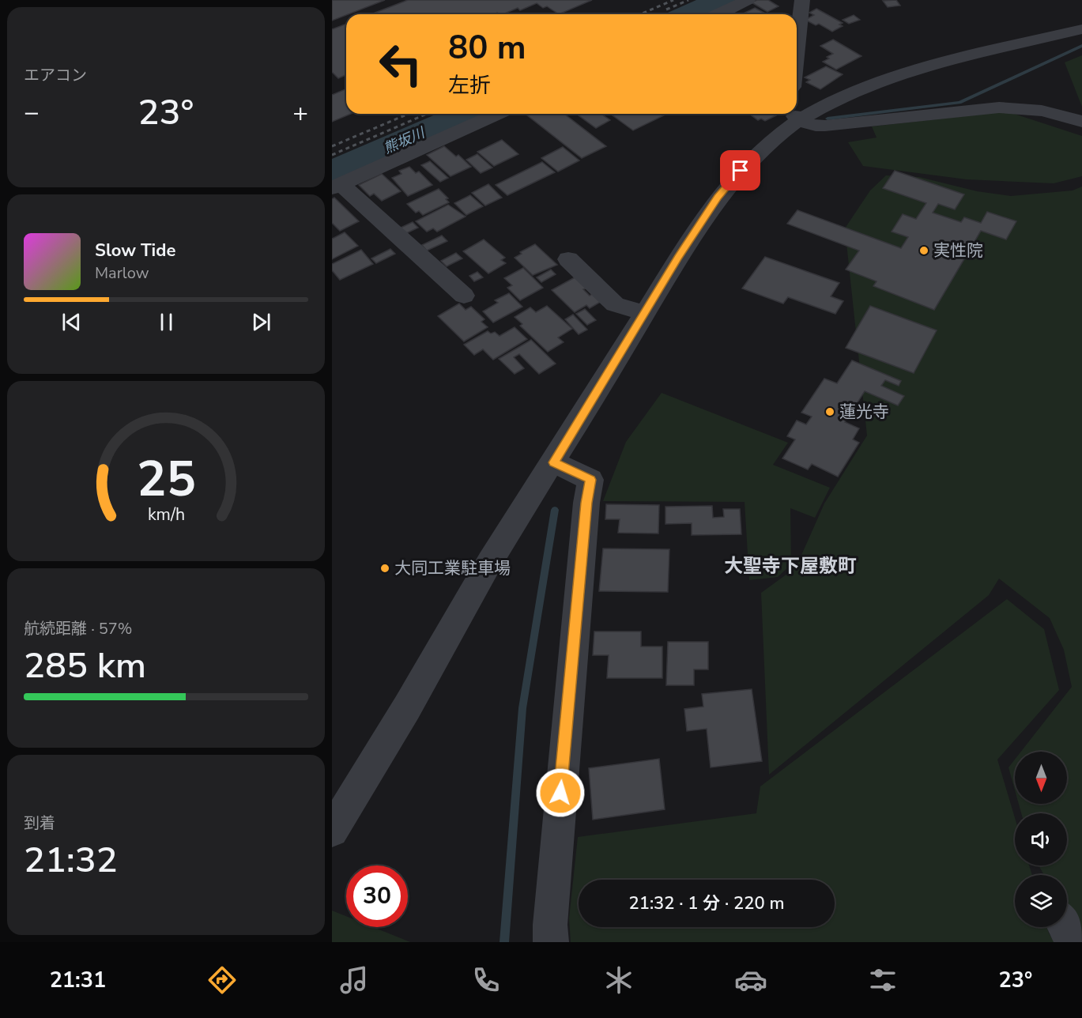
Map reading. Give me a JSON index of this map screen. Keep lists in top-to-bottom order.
{
  "districts": ["大聖寺下屋敷町"],
  "water": ["熊坂川"],
  "places": ["実性院", "蓮光寺", "大同工業駐車場"],
  "north": "bottom",
  "page": {
    "tile": [
      "エアコン",
      ["航続距離 · 57%", "285 km"],
      ["到着", "21:32"]
    ],
    "turn": ["80 m", "左折"],
    "heat": ["−", "23°", "+"],
    "song": ["Slow Tide", "Marlow"],
    "limit": "30",
    "trip": "21:32 · 1 分 · 220 m",
    "tabs": ["21:31", "23°"],
    "gauge": ["25", "km/h"]
  }
}
